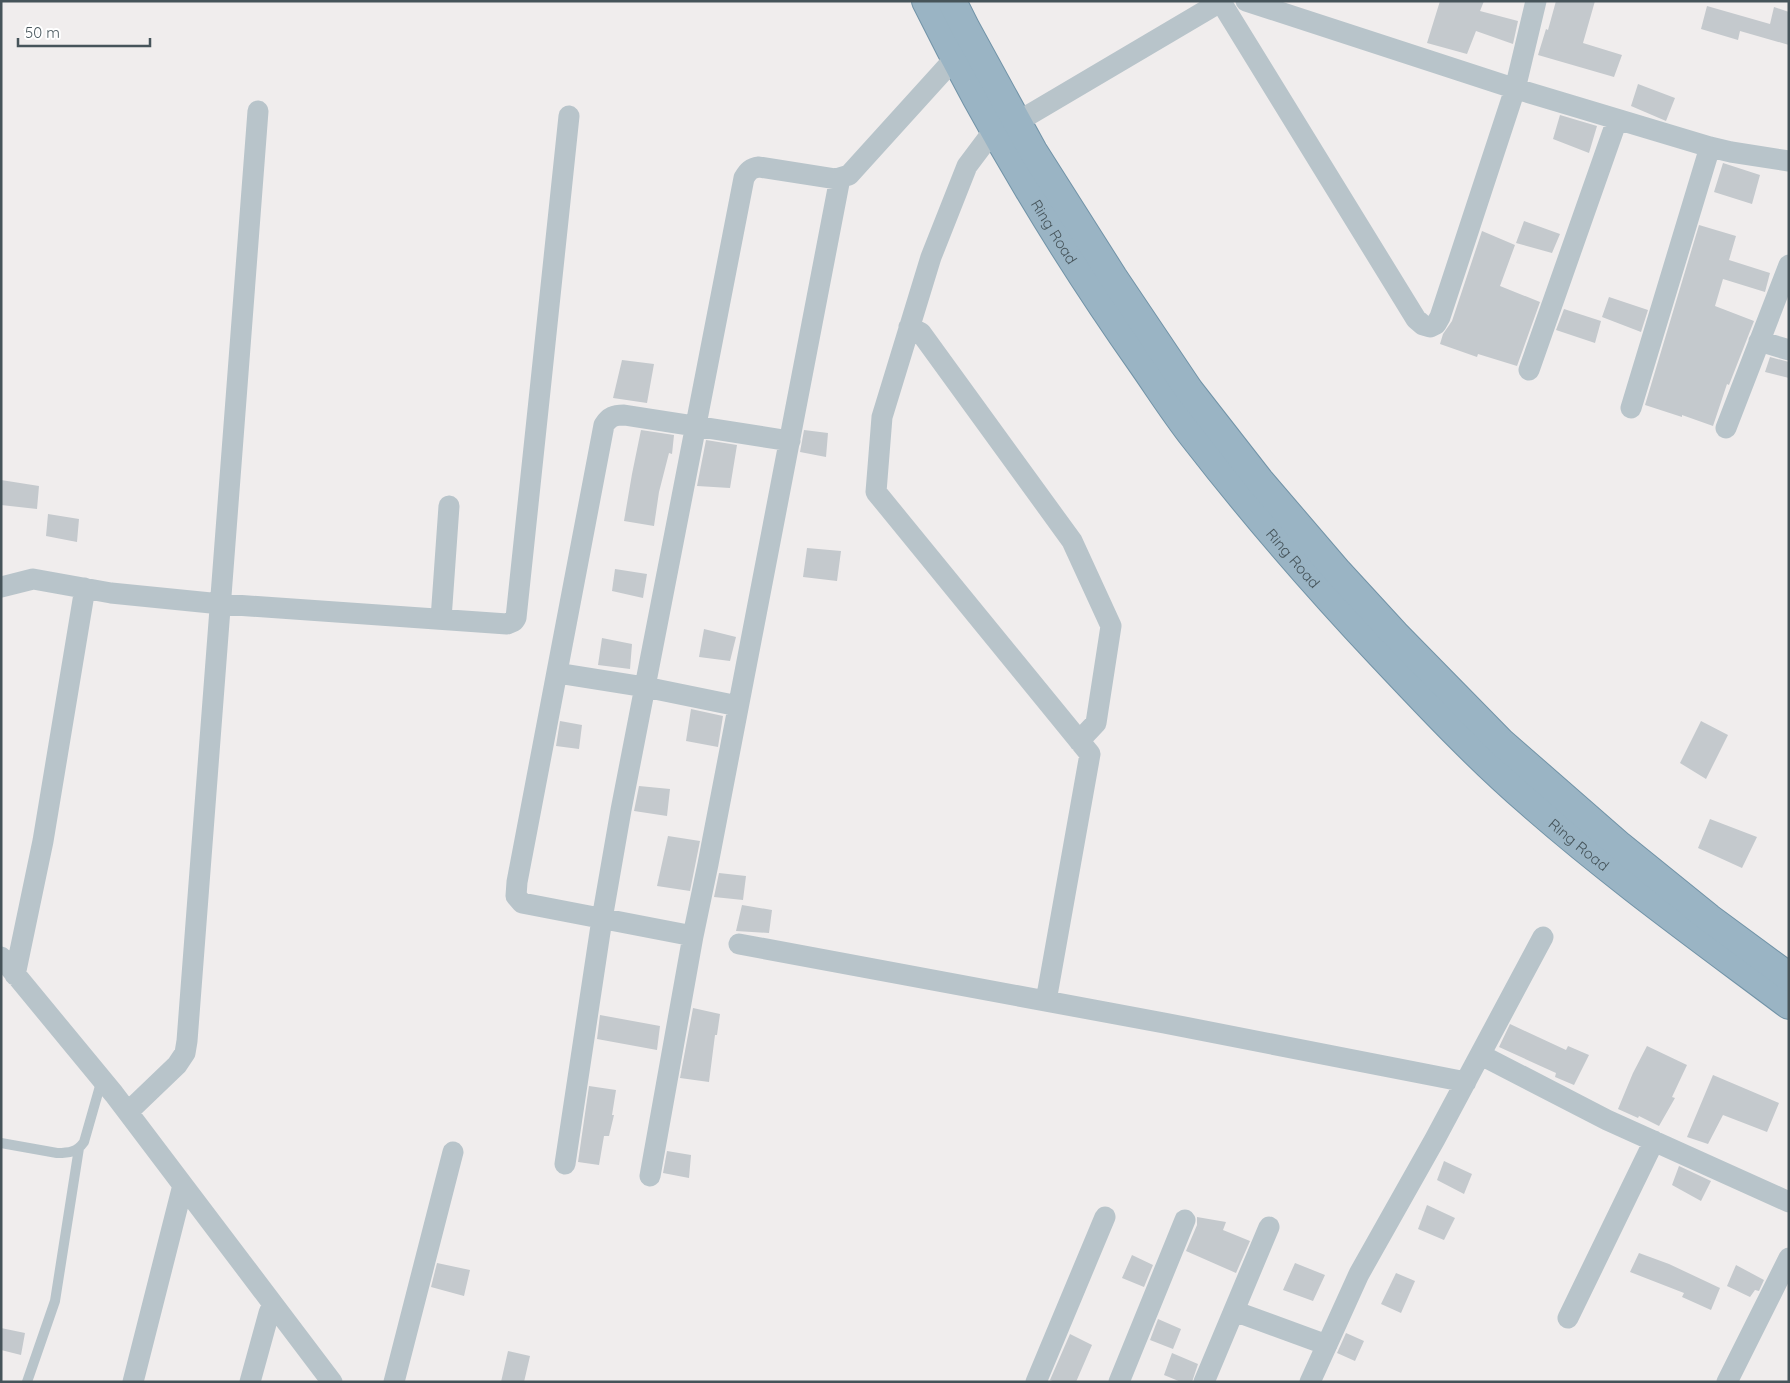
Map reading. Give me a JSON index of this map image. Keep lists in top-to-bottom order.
{
  "streets": {
    "highway": ["Ring Road"]
  },
  "scale_bar": "50 m"
}
